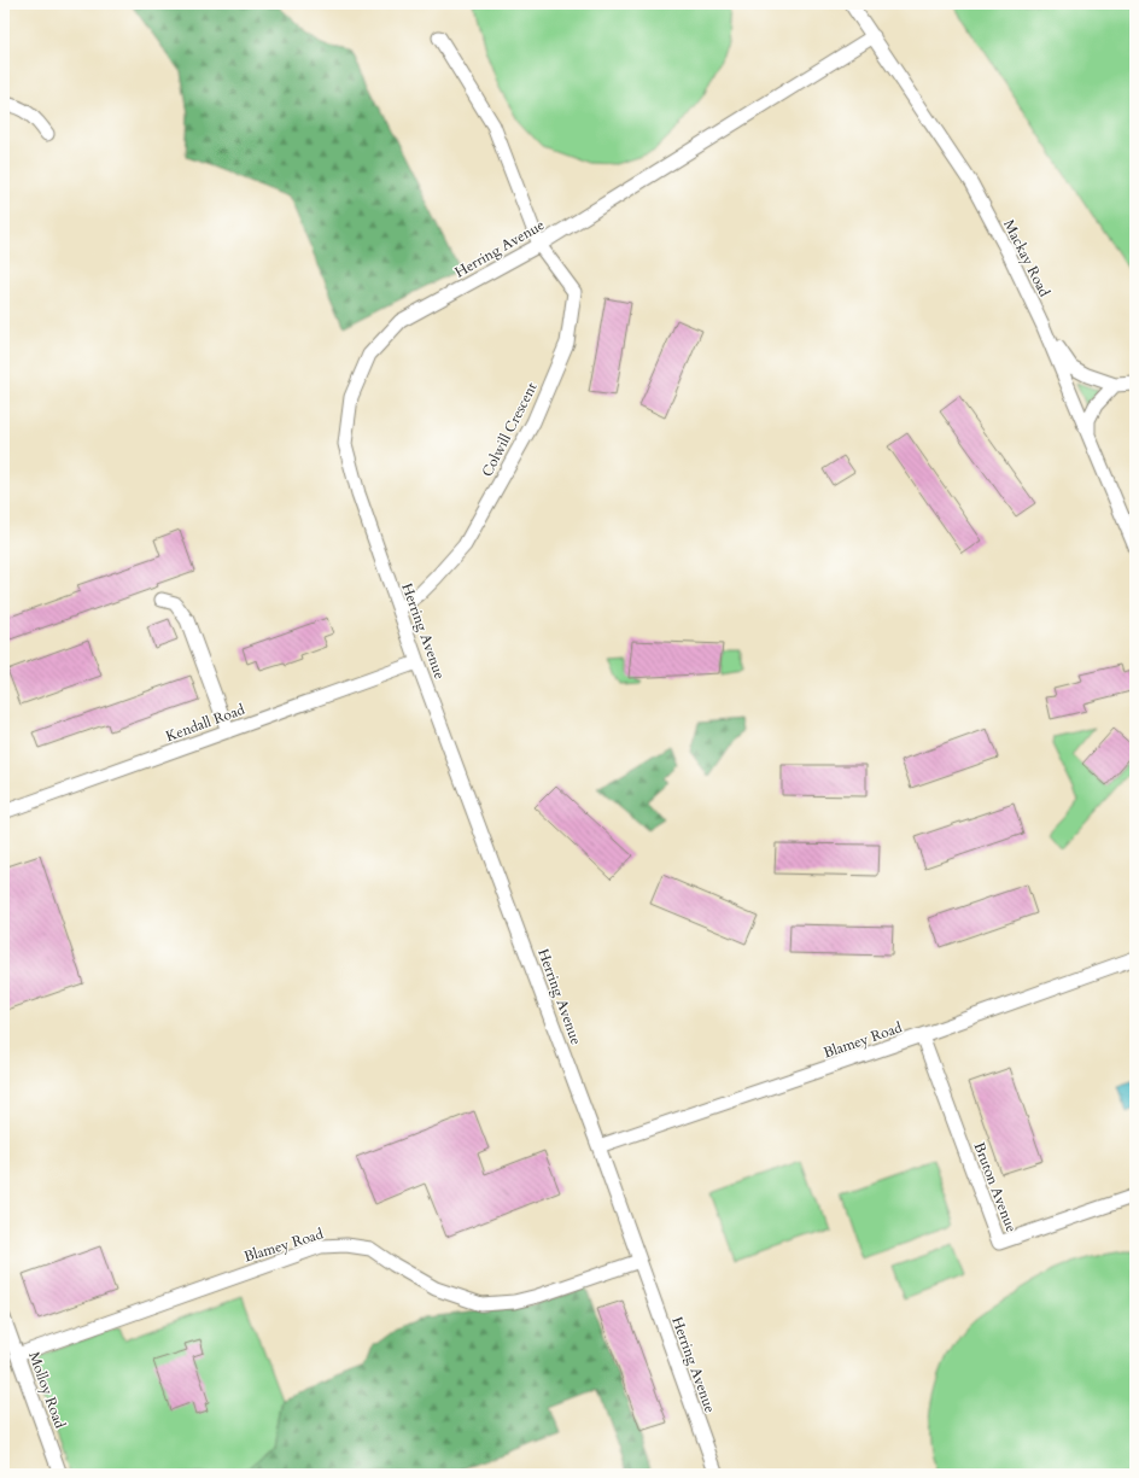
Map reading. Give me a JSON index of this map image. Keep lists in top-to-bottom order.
{
  "streets": {
    "street": [
      "Herring Avenue",
      "Mackay Road",
      "Colwill Crescent",
      "Kendall Road",
      "Blamey Road",
      "Bruton Avenue",
      "Molloy Road"
    ]
  },
  "crossings": [
    ["Herring Avenue", "Mackay Road"],
    ["Herring Avenue", "Colwill Crescent"],
    ["Herring Avenue", "Kendall Road"],
    ["Herring Avenue", "Blamey Road"],
    ["Blamey Road", "Bruton Avenue"],
    ["Blamey Road", "Molloy Road"]
  ]
}
